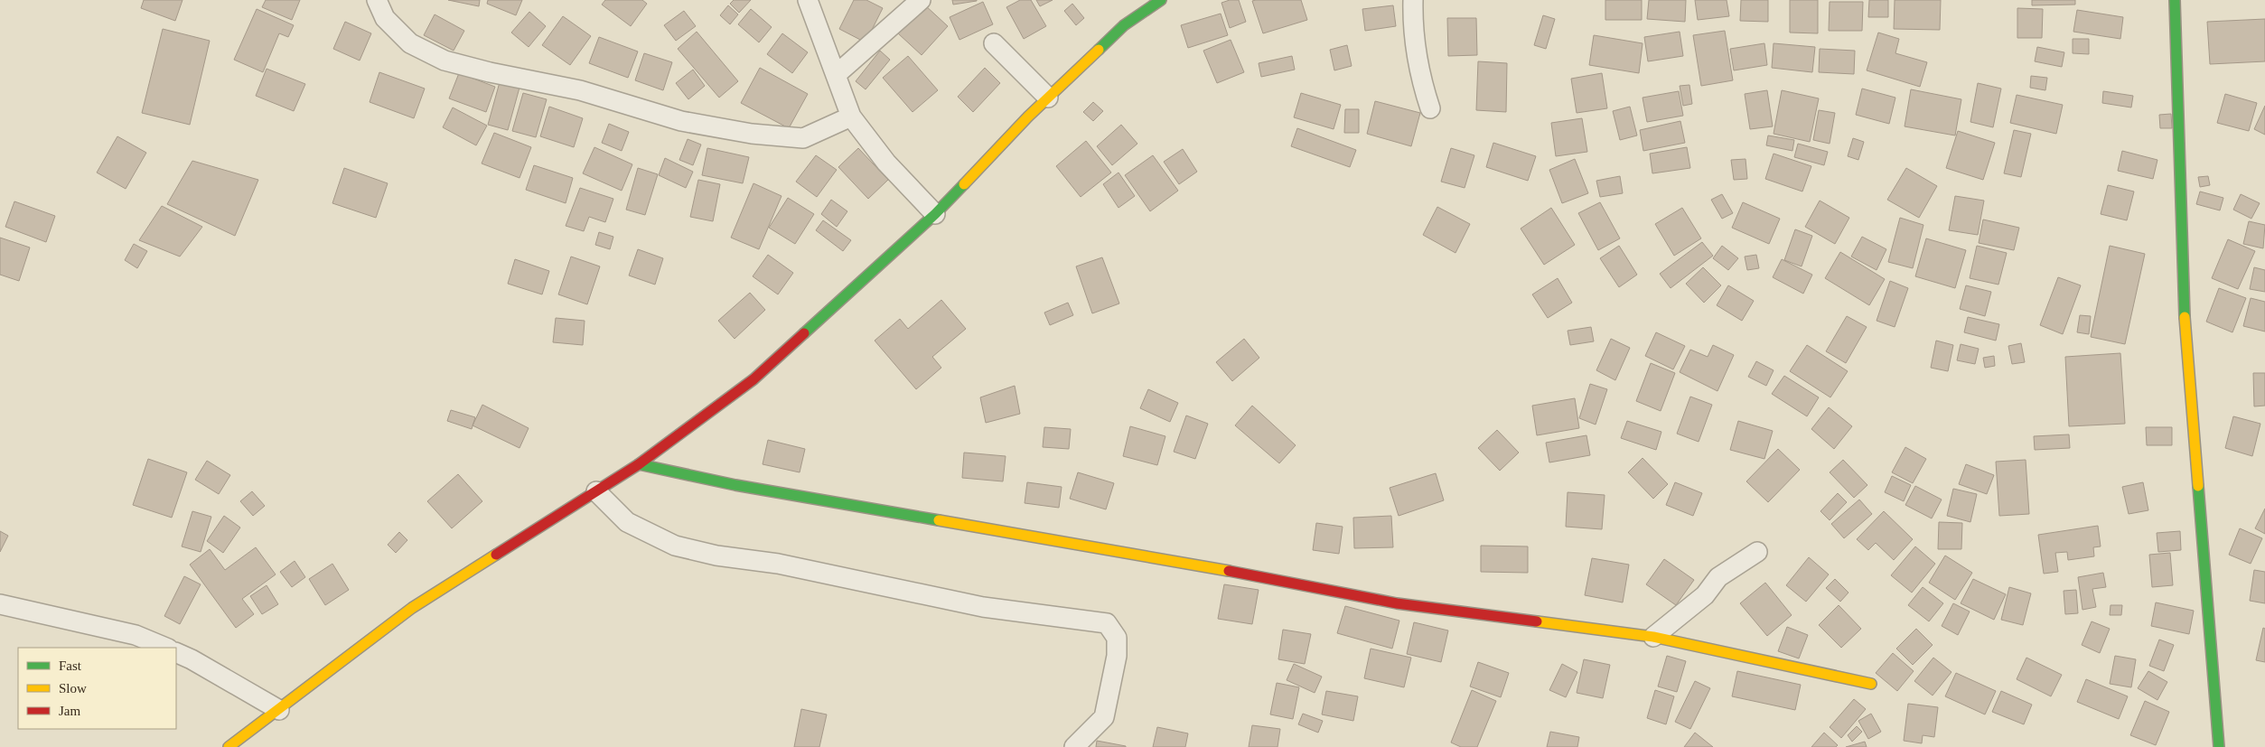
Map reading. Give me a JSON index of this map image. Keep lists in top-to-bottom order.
{
  "legend": ["Fast", "Slow", "Jam"]
}
